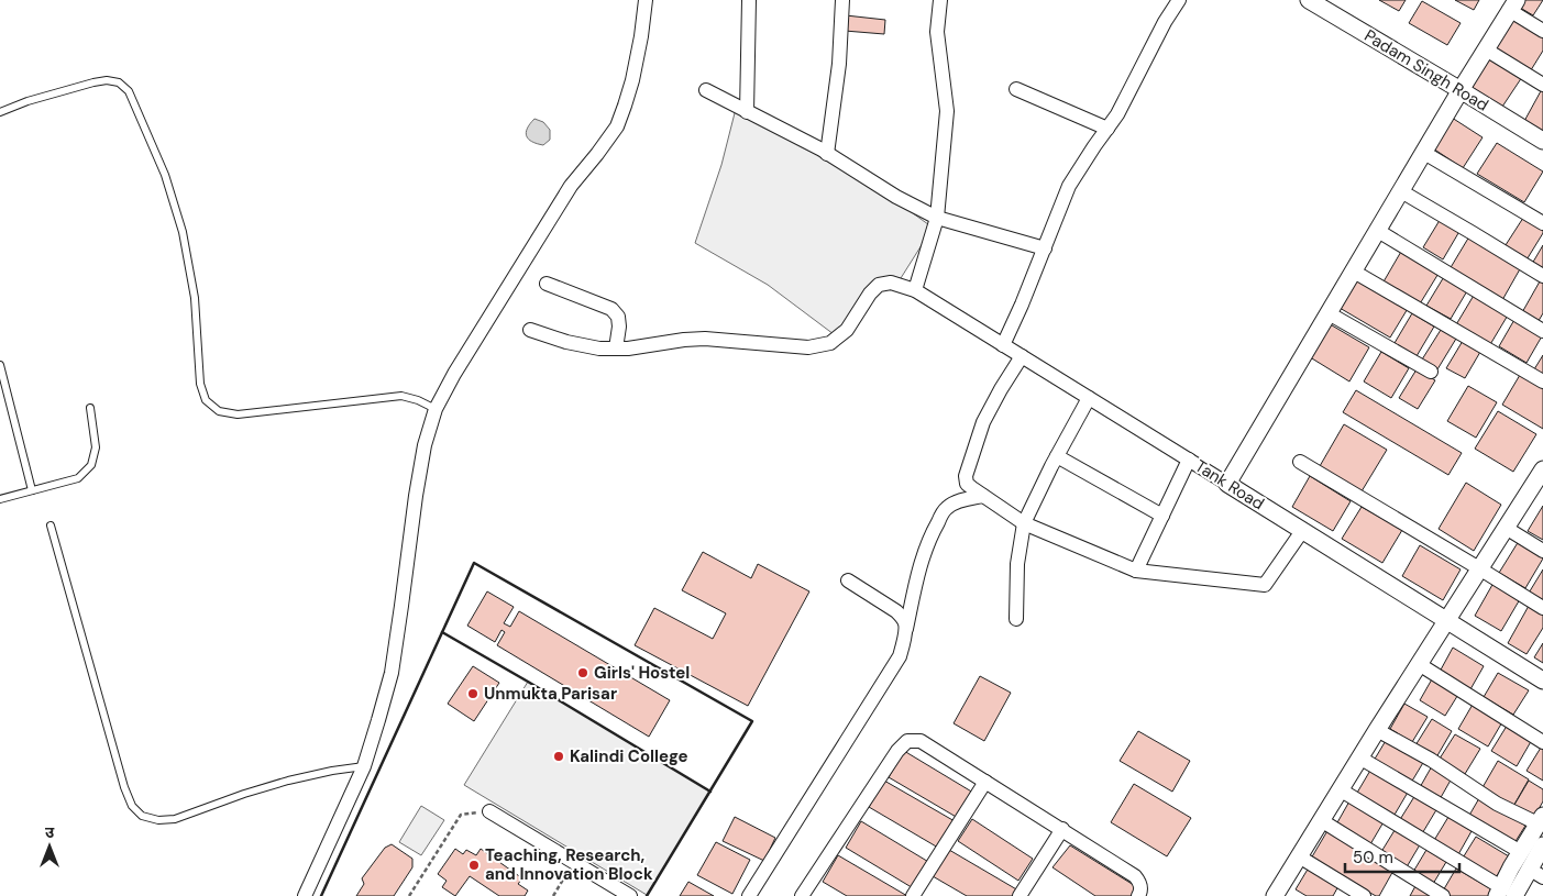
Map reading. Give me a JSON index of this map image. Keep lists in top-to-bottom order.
{
  "streets": {
    "street": ["Padam Singh Road", "Tank Road"]
  },
  "places": [
    "Girls' Hostel",
    "Unmukta Parisar",
    "Kalindi College",
    "Teaching, Research, and Innovation Block"
  ],
  "scale_bar": "50 m",
  "north": "top"
}
